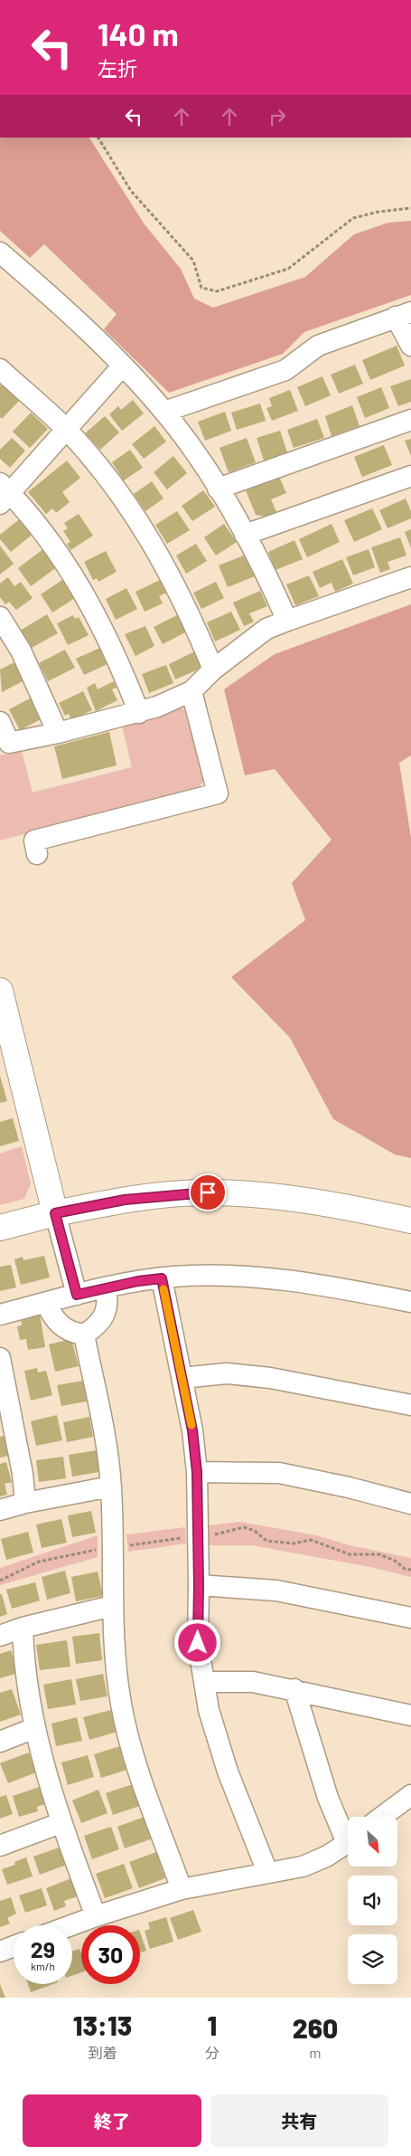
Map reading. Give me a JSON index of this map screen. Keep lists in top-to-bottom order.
{
  "north": "bottom right",
  "page": {
    "turn": ["140 m", "左折"],
    "speed": "29 km/h",
    "limit": "30",
    "eta": [
      "13:13",
      "到着",
      "1",
      "分",
      "260",
      "m"
    ],
    "buttons": ["終了", "共有"]
  }
}
